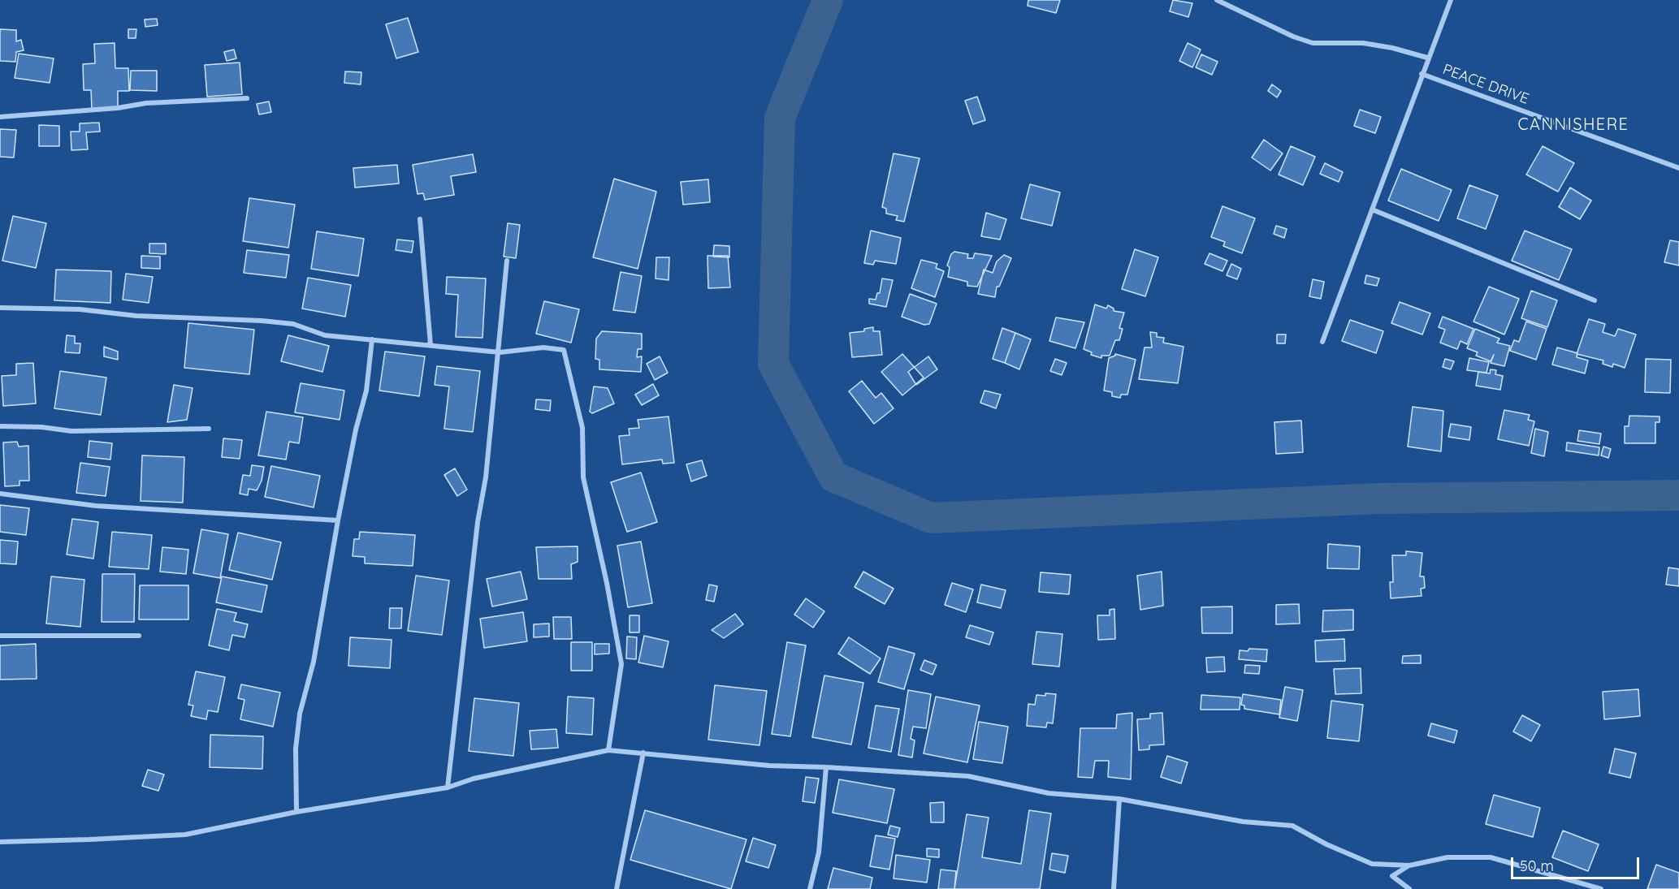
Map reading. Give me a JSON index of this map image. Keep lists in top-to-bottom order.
{
  "streets": {
    "street": ["PEACE DRIVE"]
  },
  "districts": ["CANNISHERE"],
  "scale_bar": "50 m"
}
